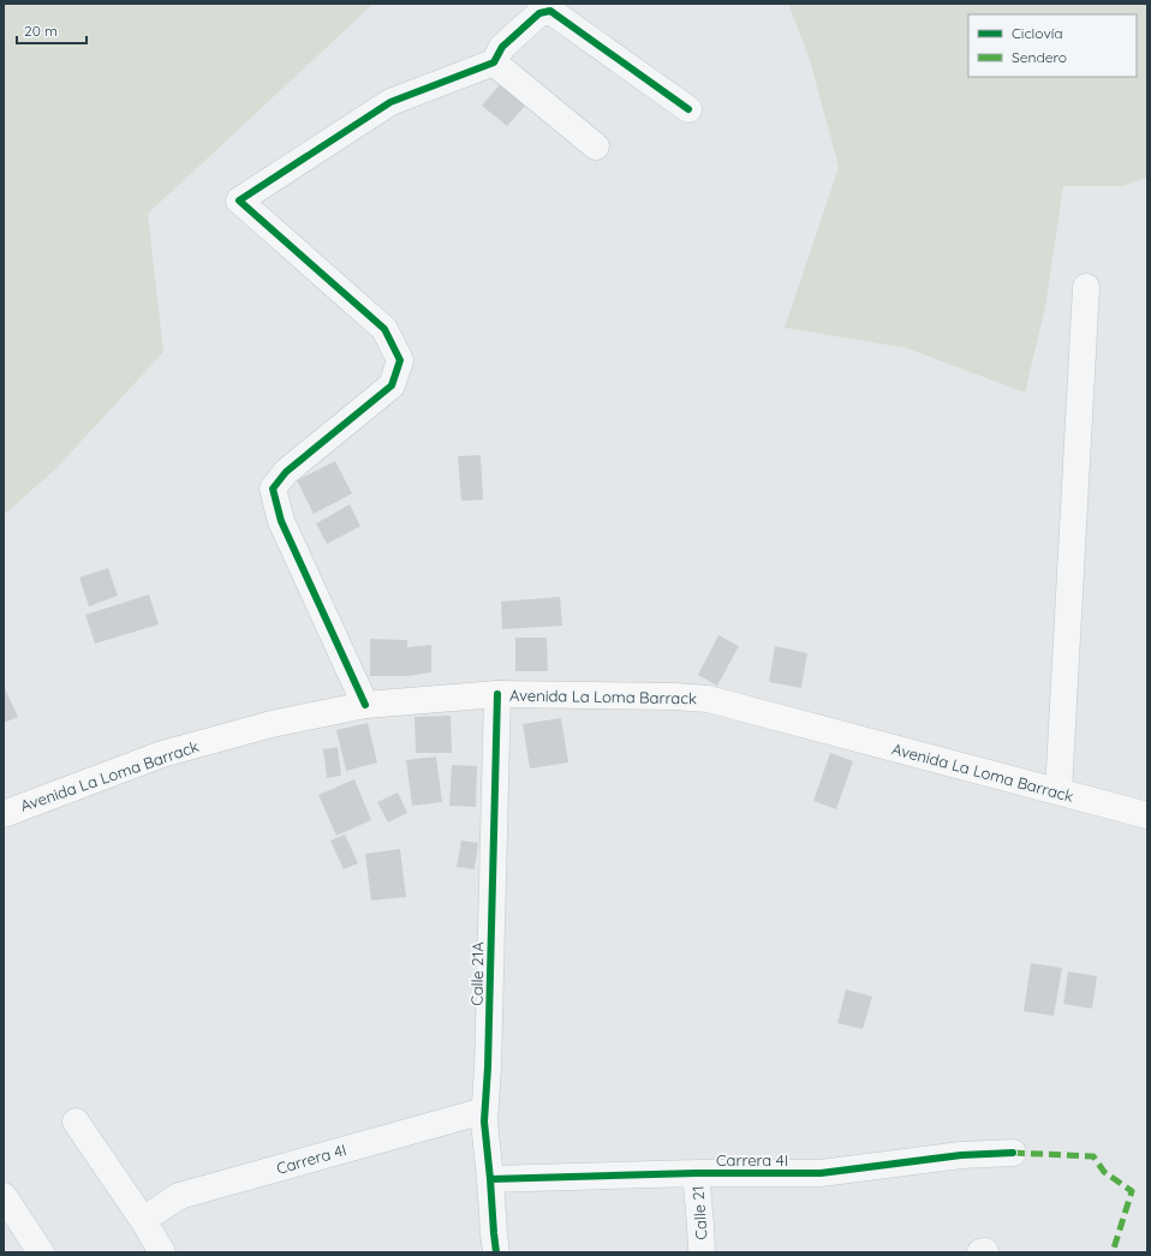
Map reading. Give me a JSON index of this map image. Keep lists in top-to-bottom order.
{
  "streets": {
    "main road": ["Avenida La Loma Barrack"],
    "street": ["Calle 21A", "Carrera 4I", "Calle 21"]
  },
  "crossings": [
    ["Avenida La Loma Barrack", "Calle 21A"],
    ["Calle 21A", "Carrera 4I"],
    ["Carrera 4I", "Calle 21"]
  ],
  "legend": ["Ciclovía", "Sendero"],
  "scale_bar": "20 m"
}
